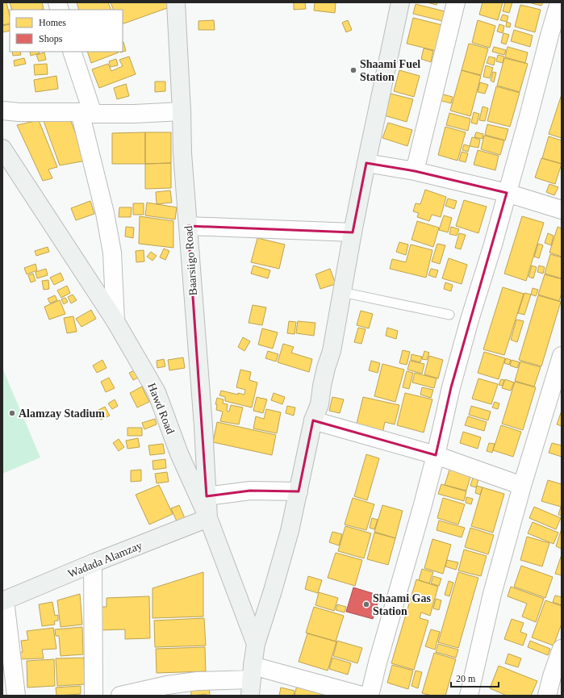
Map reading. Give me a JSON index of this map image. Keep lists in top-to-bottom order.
{
  "streets": {
    "street": ["Baarsiigo Road", "Hawd Road", "Wadada Alamzay"]
  },
  "crossings": [
    ["Baarsiigo Road", "Hawd Road"],
    ["Baarsiigo Road", "Wadada Alamzay"],
    ["Hawd Road", "Wadada Alamzay"]
  ],
  "places": ["Shaami Fuel Station", "Alamzay Stadium", "Shaami Gas Station"],
  "legend": ["Homes", "Shops"],
  "scale_bar": "20 m"
}
